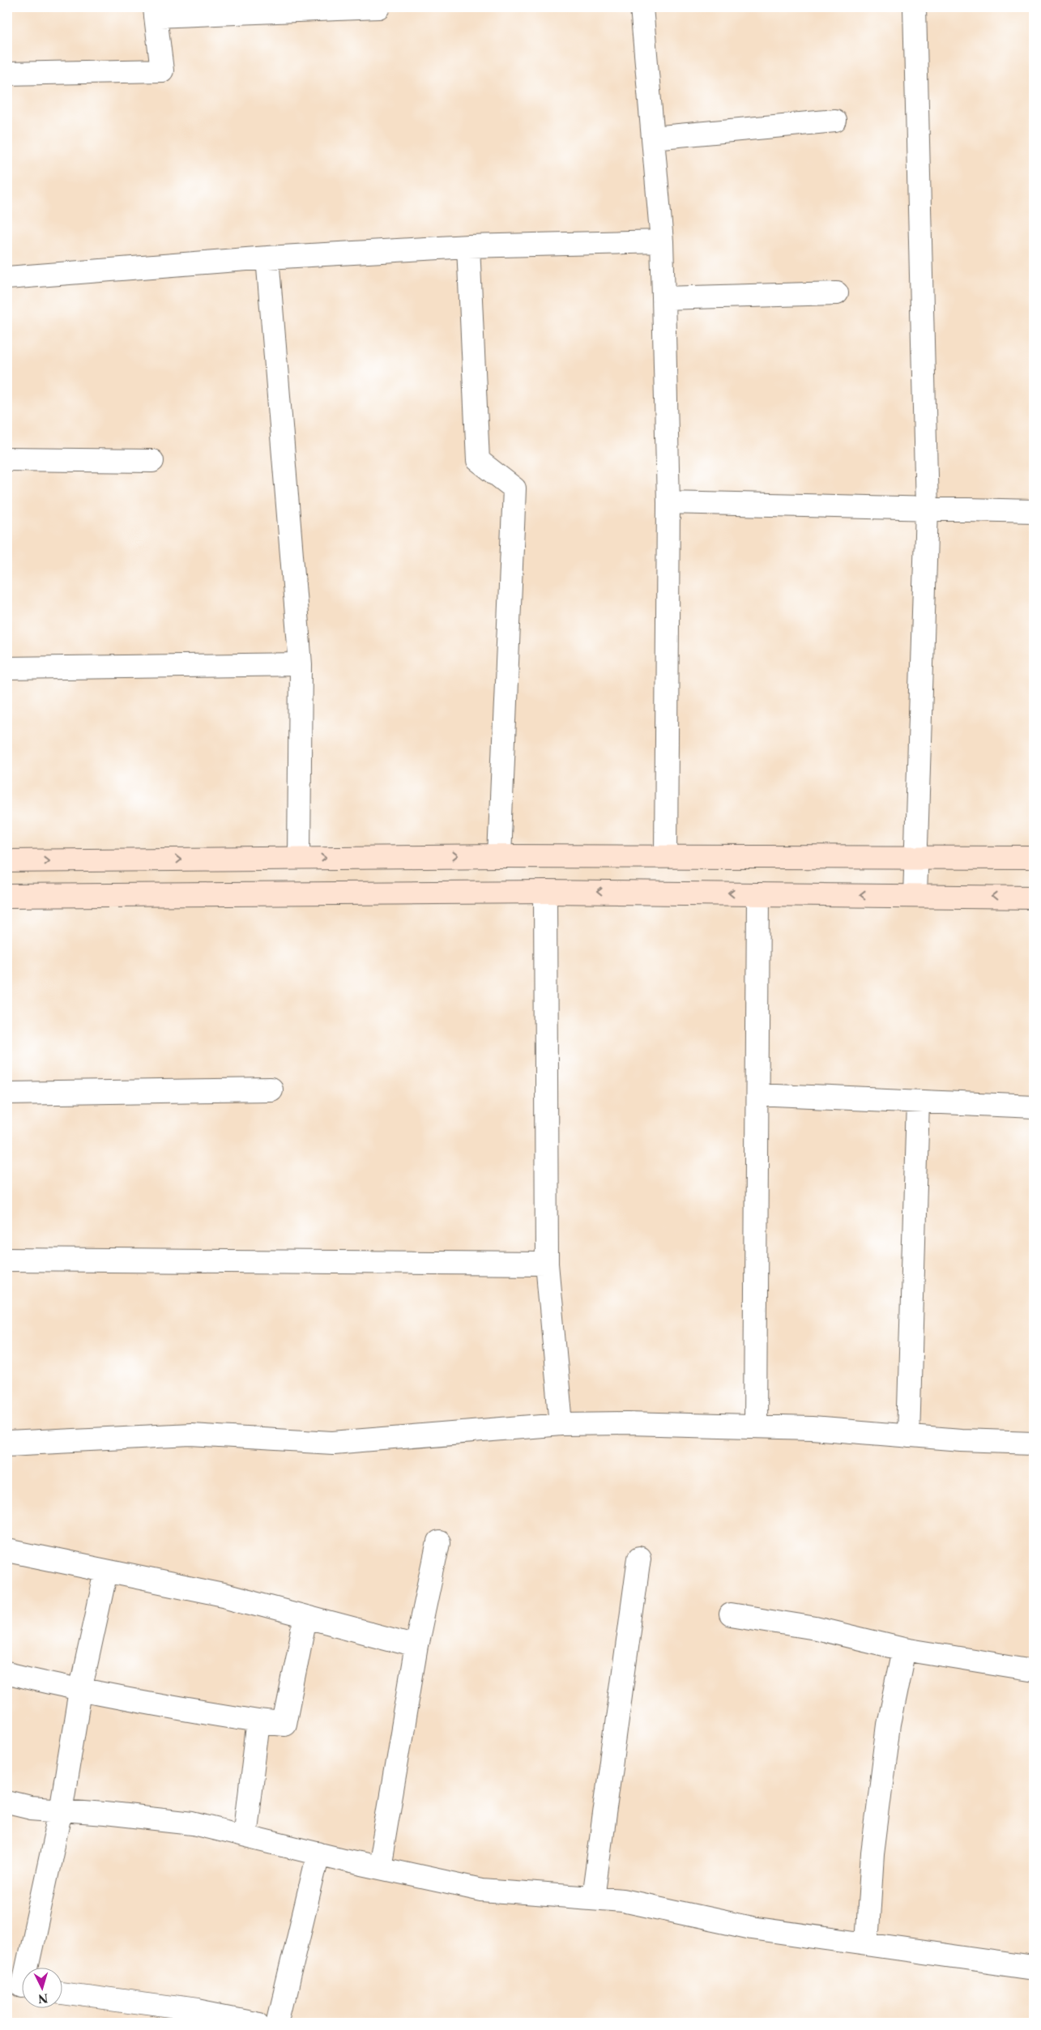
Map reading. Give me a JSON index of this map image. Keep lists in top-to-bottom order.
{
  "north": "bottom"
}
